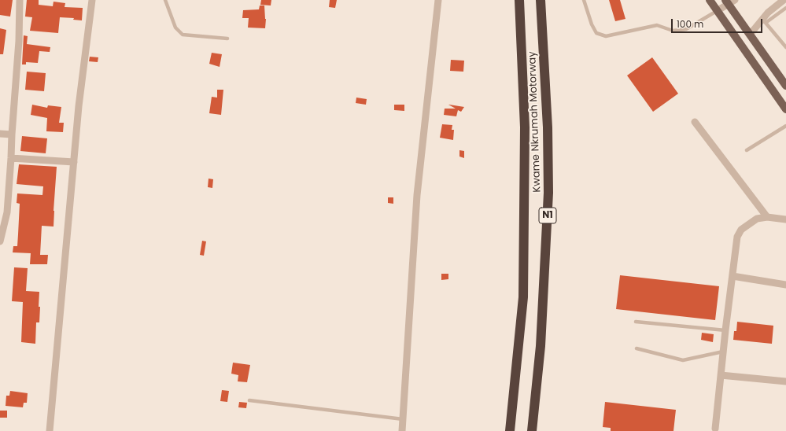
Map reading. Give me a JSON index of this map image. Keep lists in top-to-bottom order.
{
  "streets": {
    "highway": ["Kwame Nkrumah Motorway", "N1"]
  },
  "scale_bar": "100 m"
}
